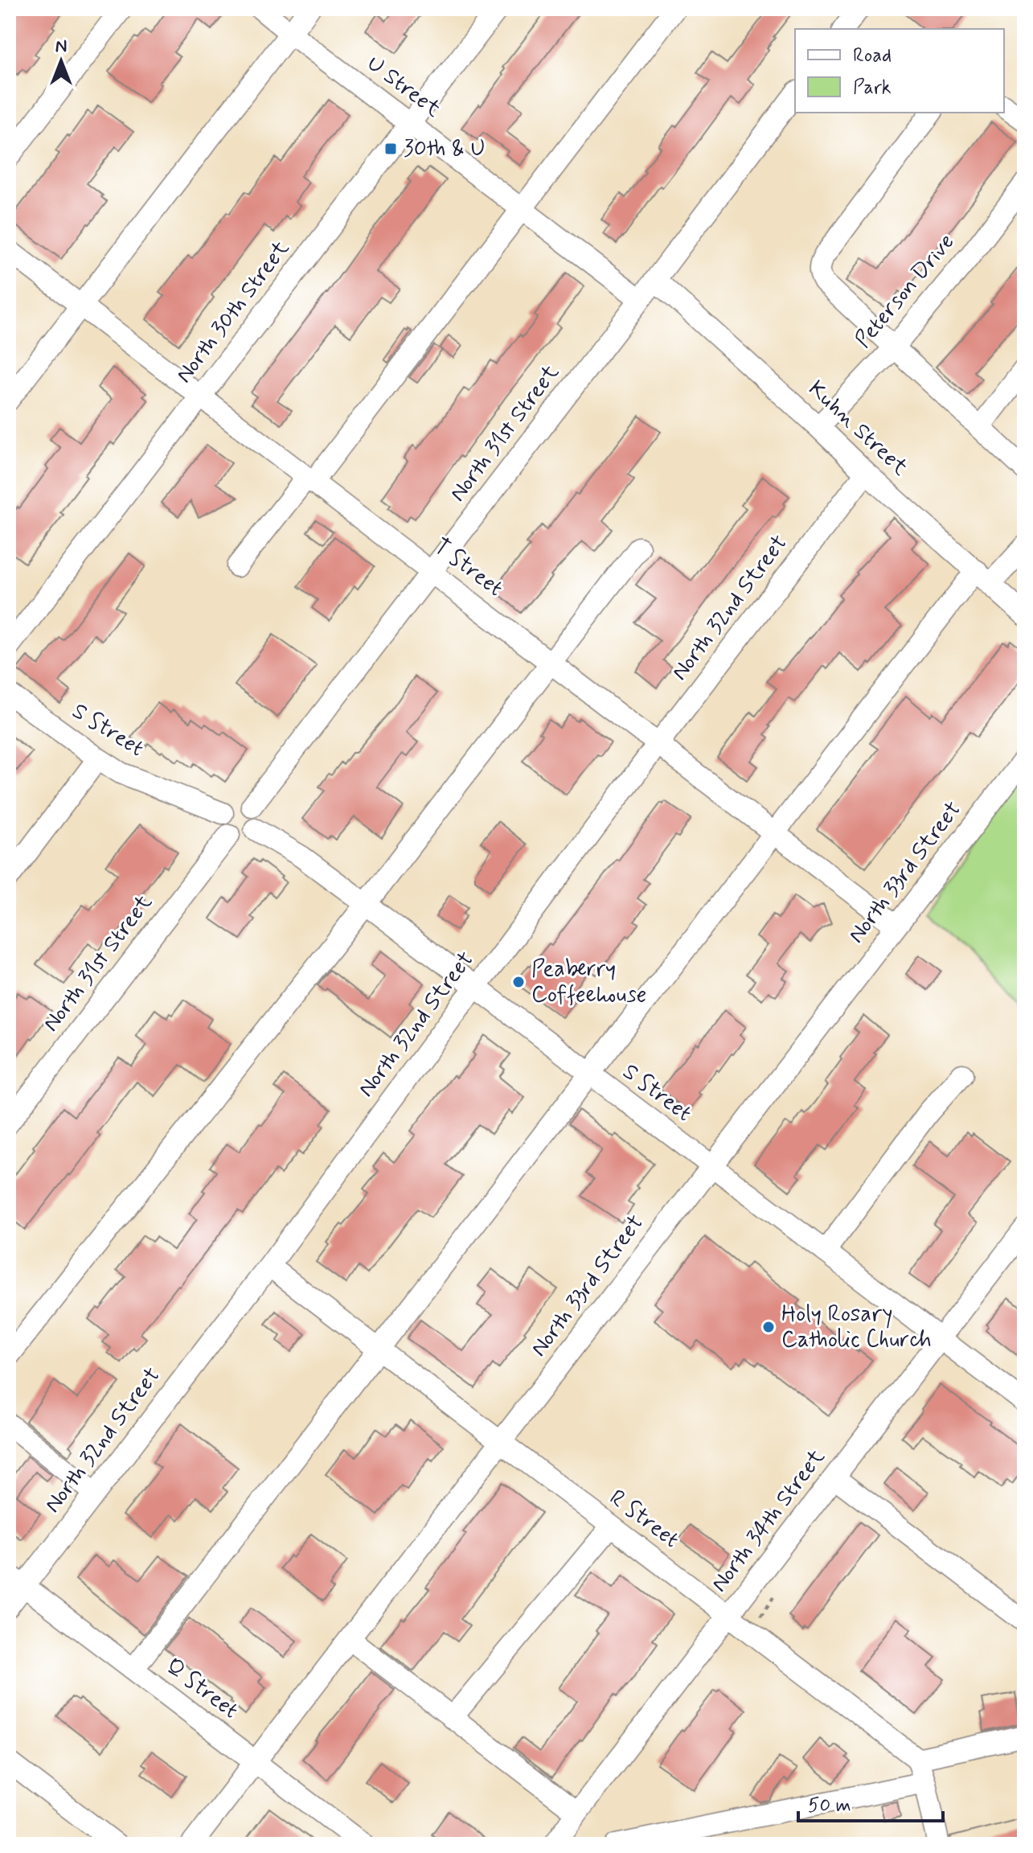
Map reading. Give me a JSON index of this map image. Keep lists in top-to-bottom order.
{
  "streets": {
    "street": [
      "U Street",
      "Peterson Drive",
      "North 30th Street",
      "Kuhn Street",
      "North 31st Street",
      "T Street",
      "North 32nd Street",
      "S Street",
      "North 33rd Street",
      "R Street",
      "North 34th Street",
      "Q Street"
    ]
  },
  "crossings": [
    ["U Street", "North 30th Street"],
    ["U Street", "North 31st Street"],
    ["Peterson Drive", "Kuhn Street"],
    ["North 30th Street", "T Street"],
    ["Kuhn Street", "North 31st Street"],
    ["Kuhn Street", "North 32nd Street"],
    ["North 31st Street", "T Street"],
    ["North 31st Street", "S Street"],
    ["T Street", "North 32nd Street"],
    ["T Street", "North 33rd Street"],
    ["North 32nd Street", "S Street"],
    ["North 32nd Street", "R Street"],
    ["North 32nd Street", "Q Street"],
    ["S Street", "North 33rd Street"],
    ["S Street", "North 34th Street"],
    ["North 33rd Street", "R Street"],
    ["North 33rd Street", "Q Street"],
    ["R Street", "North 34th Street"]
  ],
  "places": {
    "transit": ["30th & U"],
    "other": ["Peaberry Coffeehouse", "Holy Rosary Catholic Church"]
  },
  "legend": ["Road", "Park"],
  "scale_bar": "50 m",
  "north": "top"
}
